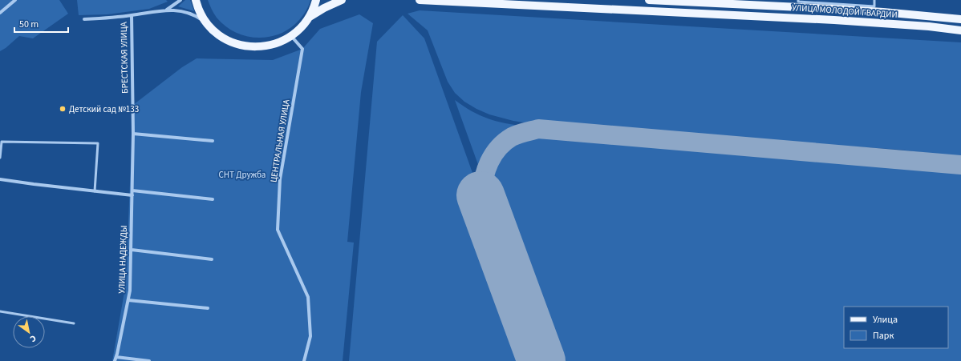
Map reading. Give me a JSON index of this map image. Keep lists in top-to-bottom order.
{
  "streets": {
    "main road": ["УЛИЦА МОЛОДОЙ ГВАРДИИ"],
    "street": ["БРЕСТСКАЯ УЛИЦА", "ЦЕНТРАЛЬНАЯ УЛИЦА", "УЛИЦА НАДЕЖДЫ"]
  },
  "crossings": [
    ["БРЕСТСКАЯ УЛИЦА", "УЛИЦА НАДЕЖДЫ"]
  ],
  "parks": ["СНТ Дружба"],
  "places": ["Детский сад №133"],
  "legend": ["Улица", "Парк"],
  "scale_bar": "50 m",
  "north": "bottom right"
}
